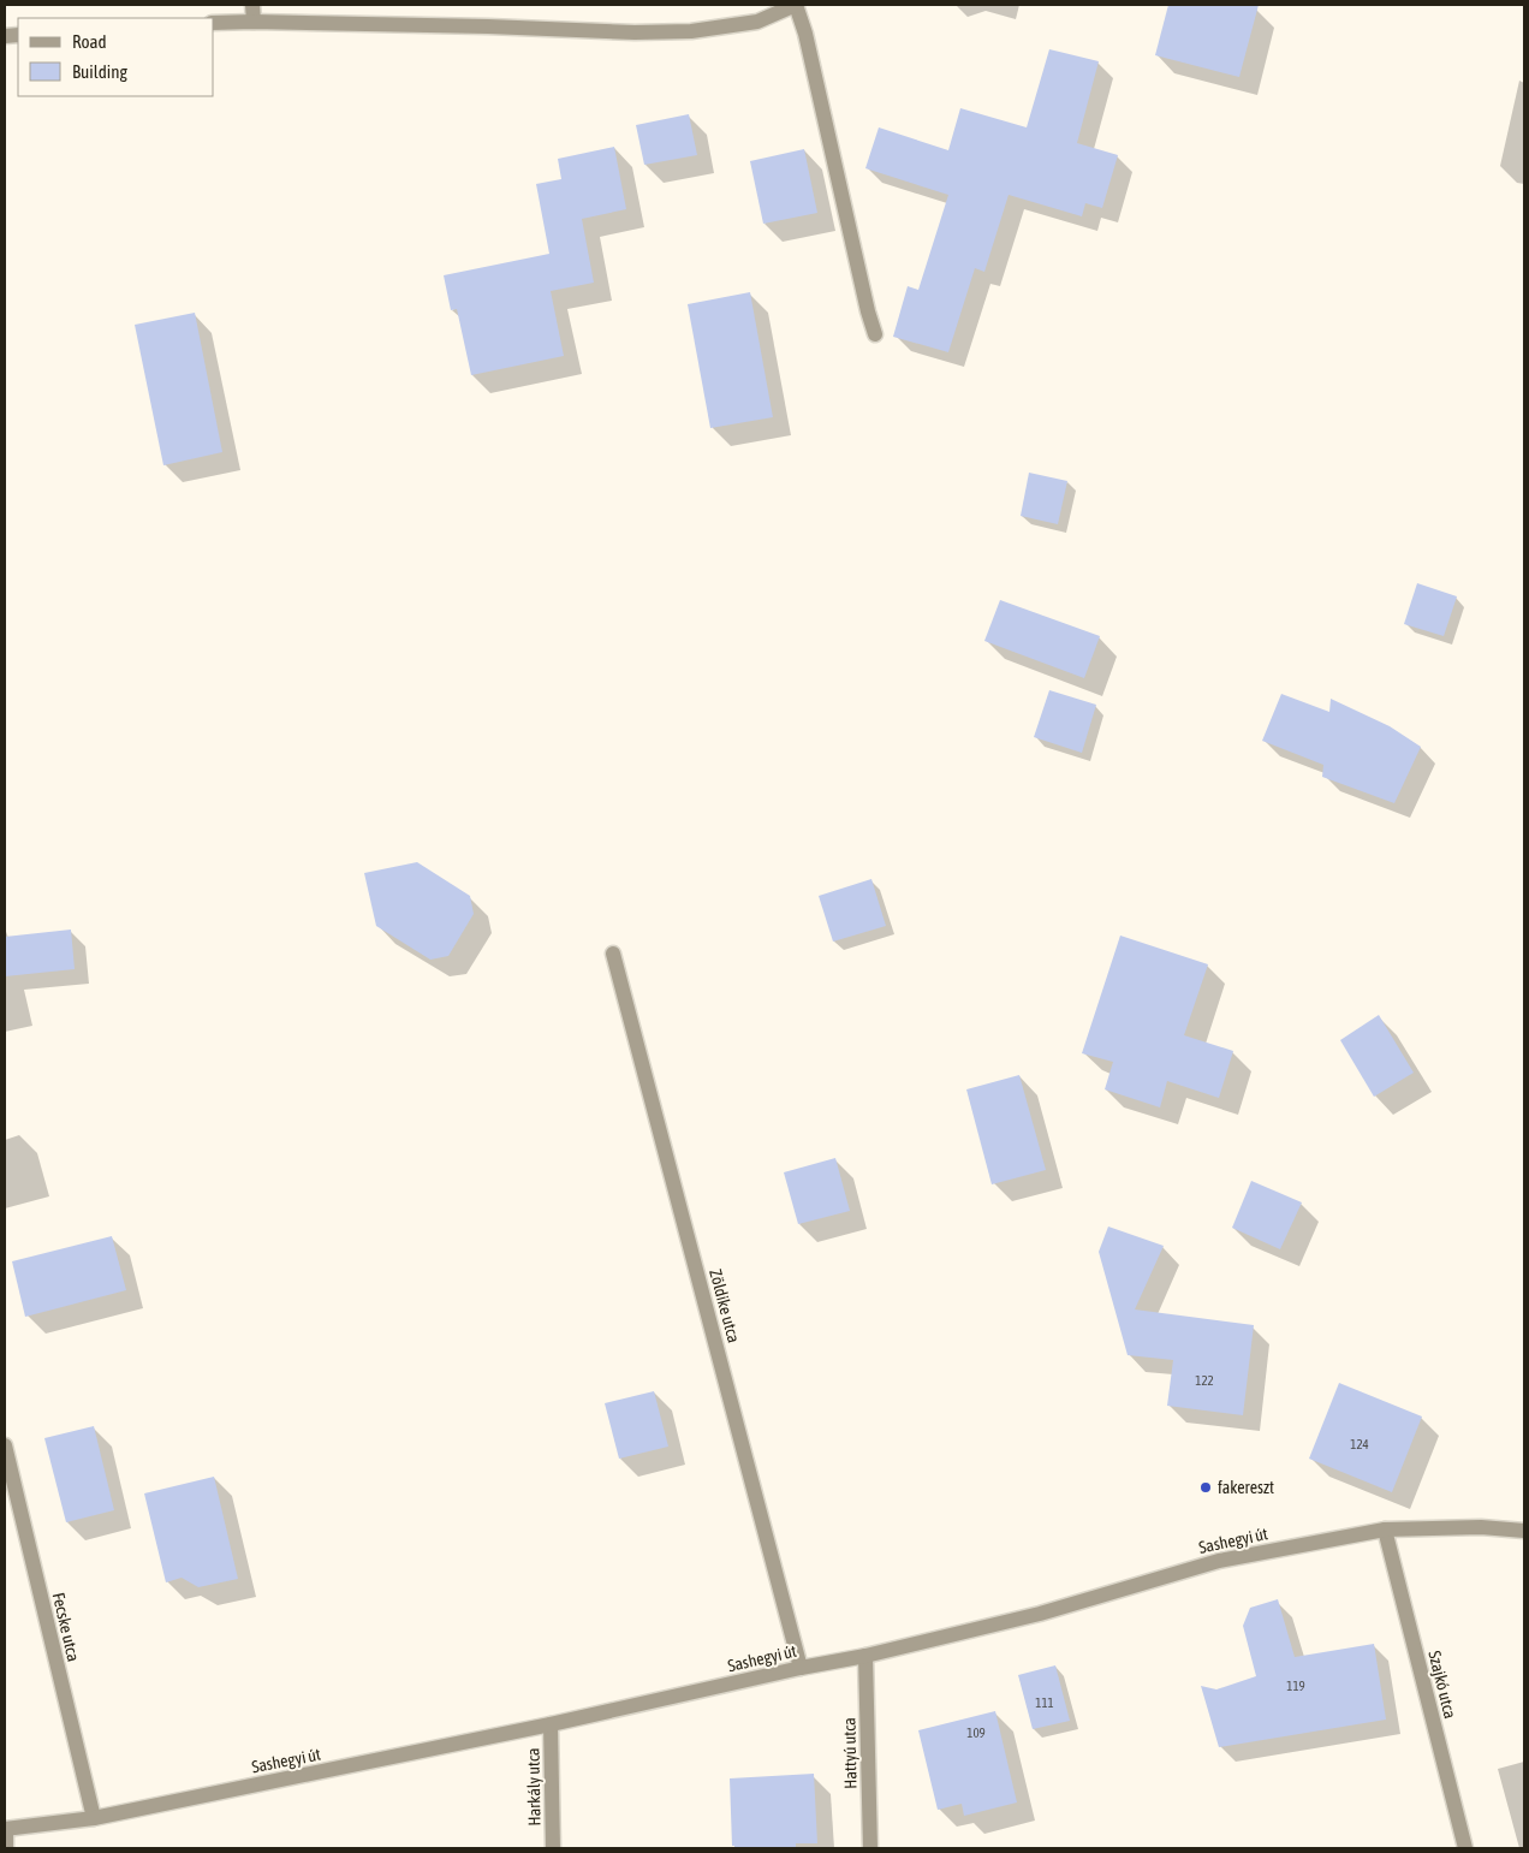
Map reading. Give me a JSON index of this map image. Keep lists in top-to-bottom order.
{
  "streets": {
    "street": [
      "Zöldike utca",
      "Sashegyi út",
      "Fecske utca",
      "Szajkó utca",
      "Hattyú utca",
      "Harkály utca"
    ]
  },
  "crossings": [
    ["Zöldike utca", "Sashegyi út"],
    ["Sashegyi út", "Fecske utca"],
    ["Sashegyi út", "Szajkó utca"],
    ["Sashegyi út", "Hattyú utca"],
    ["Sashegyi út", "Harkály utca"]
  ],
  "places": ["fakereszt"],
  "house_numbers": [
    "122",
    "124",
    "119",
    "111",
    "109"
  ],
  "legend": ["Road", "Building"]
}
